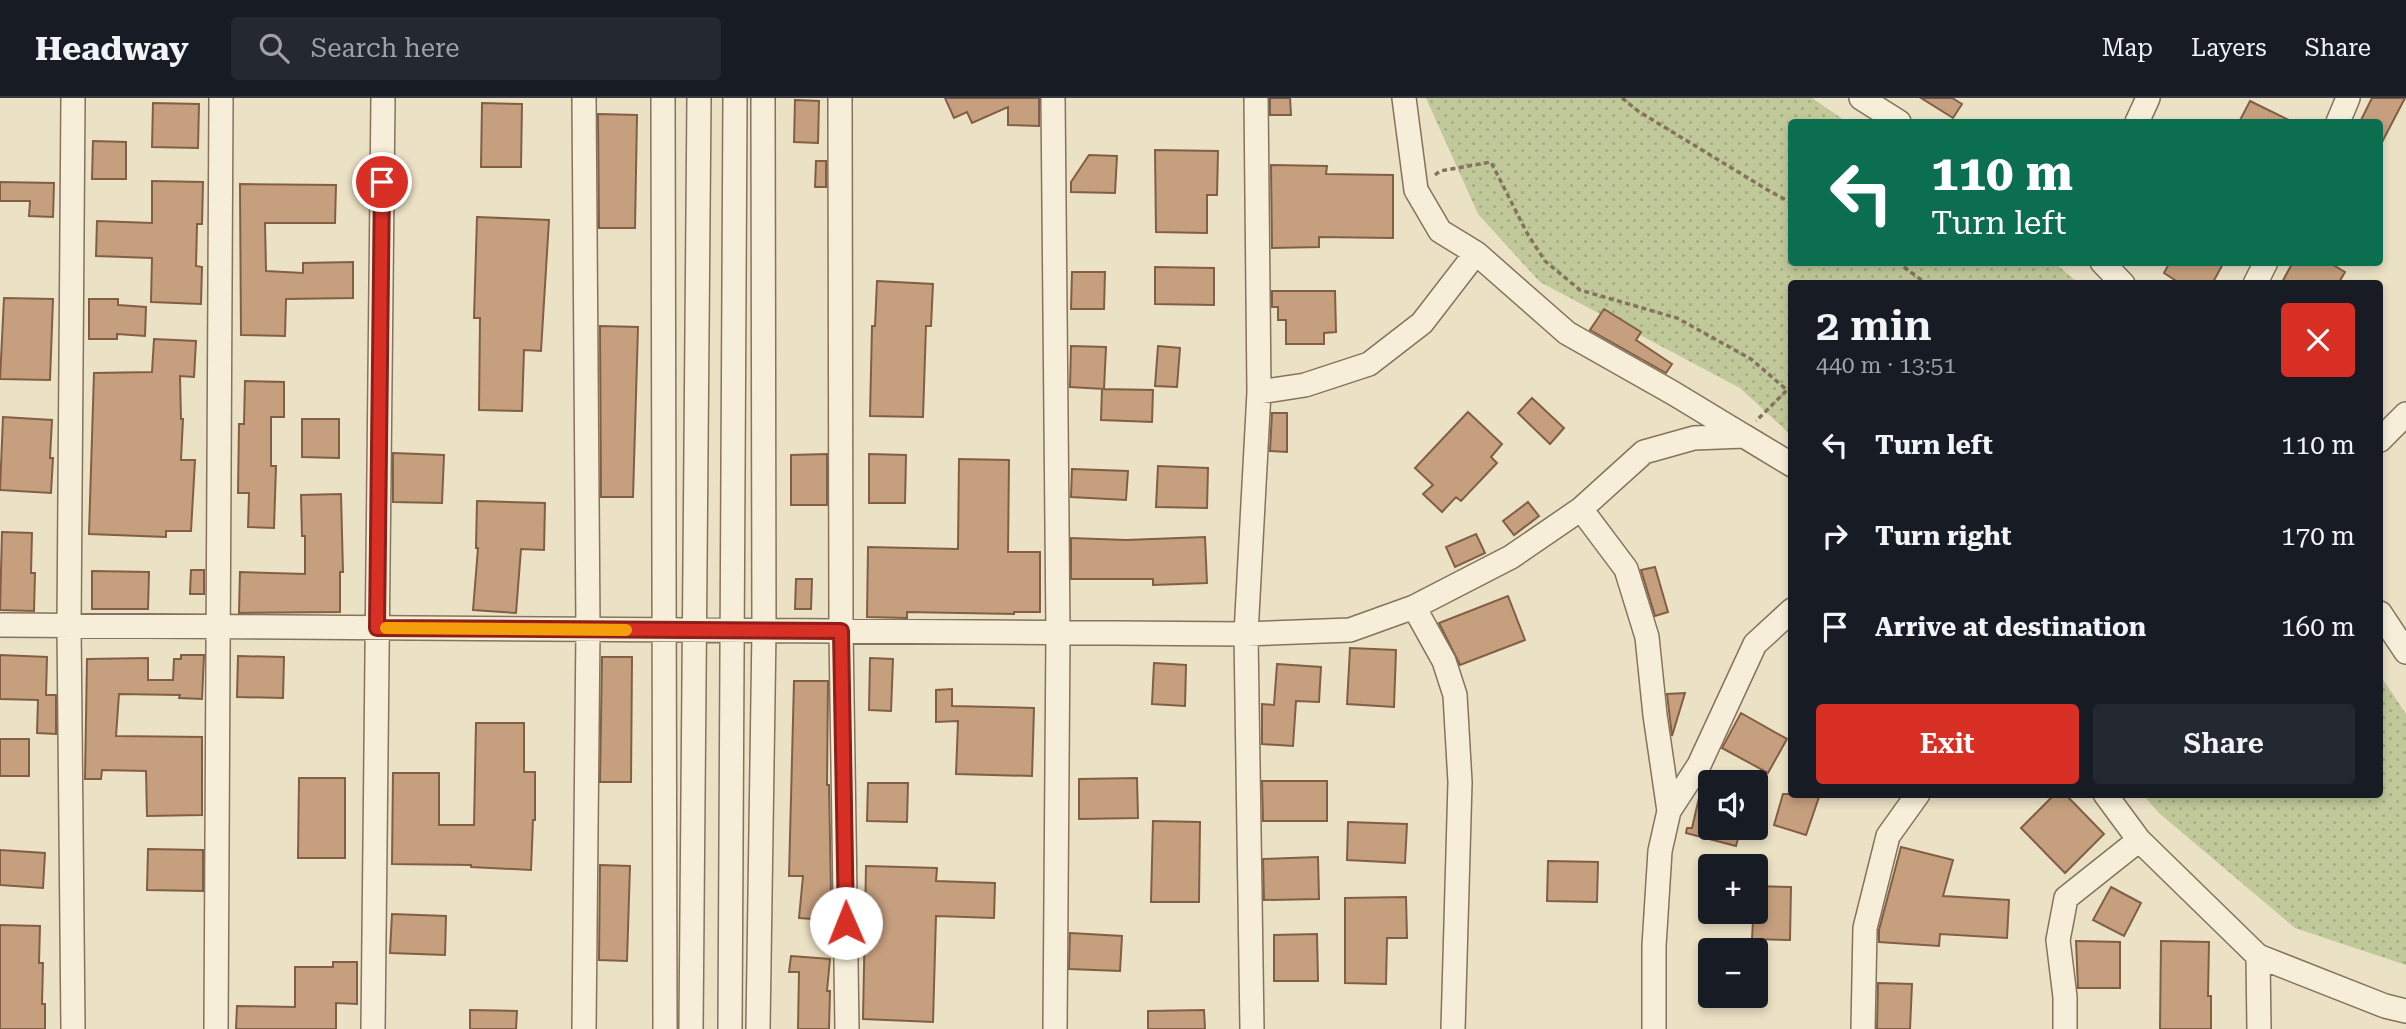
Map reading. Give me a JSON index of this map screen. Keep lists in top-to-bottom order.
{
  "page": {
    "header": "Headway",
    "search": "Search here",
    "nav": ["Map", "Layers", "Share"],
    "turn": ["110 m", "Turn left"],
    "heading": ["2 min", "440 m · 13:51"],
    "list": [
      {
        "name": "Turn left",
        "value": "110 m"
      },
      {
        "name": "Turn right",
        "value": "170 m"
      },
      {
        "name": "Arrive at destination",
        "value": "160 m"
      }
    ],
    "buttons": ["Exit", "Share"],
    "map_buttons": ["+", "−"]
  }
}
